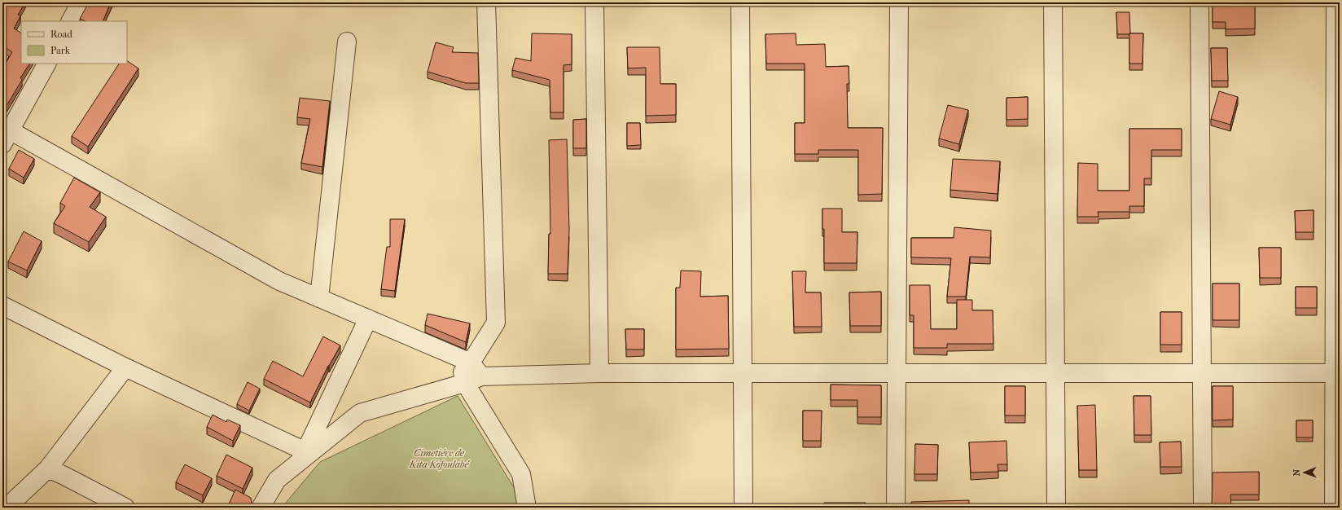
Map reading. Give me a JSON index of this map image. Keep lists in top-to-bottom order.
{
  "parks": ["Cimetiére de Kita Kofoulabé"],
  "legend": ["Road", "Park"],
  "north": "left"
}
